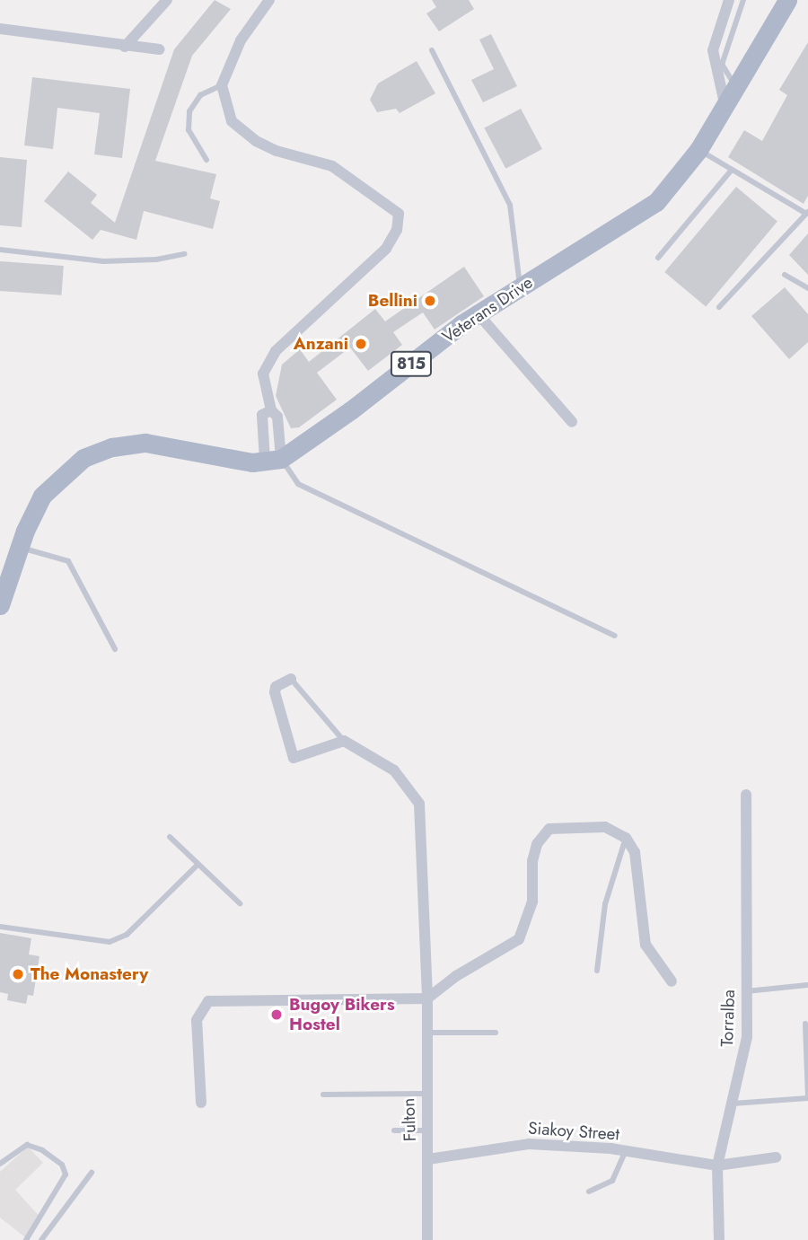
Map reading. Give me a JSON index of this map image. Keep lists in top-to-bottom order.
{
  "streets": {
    "main road": ["Veterans Drive", "815"],
    "street": ["Torralba", "Fulton", "Siakoy Street"]
  },
  "crossings": [
    ["Torralba", "Siakoy Street"],
    ["Fulton", "Siakoy Street"]
  ],
  "places": [
    "Bellini",
    "Anzani",
    "The Monastery",
    "Bugoy Bikers Hostel"
  ]
}
